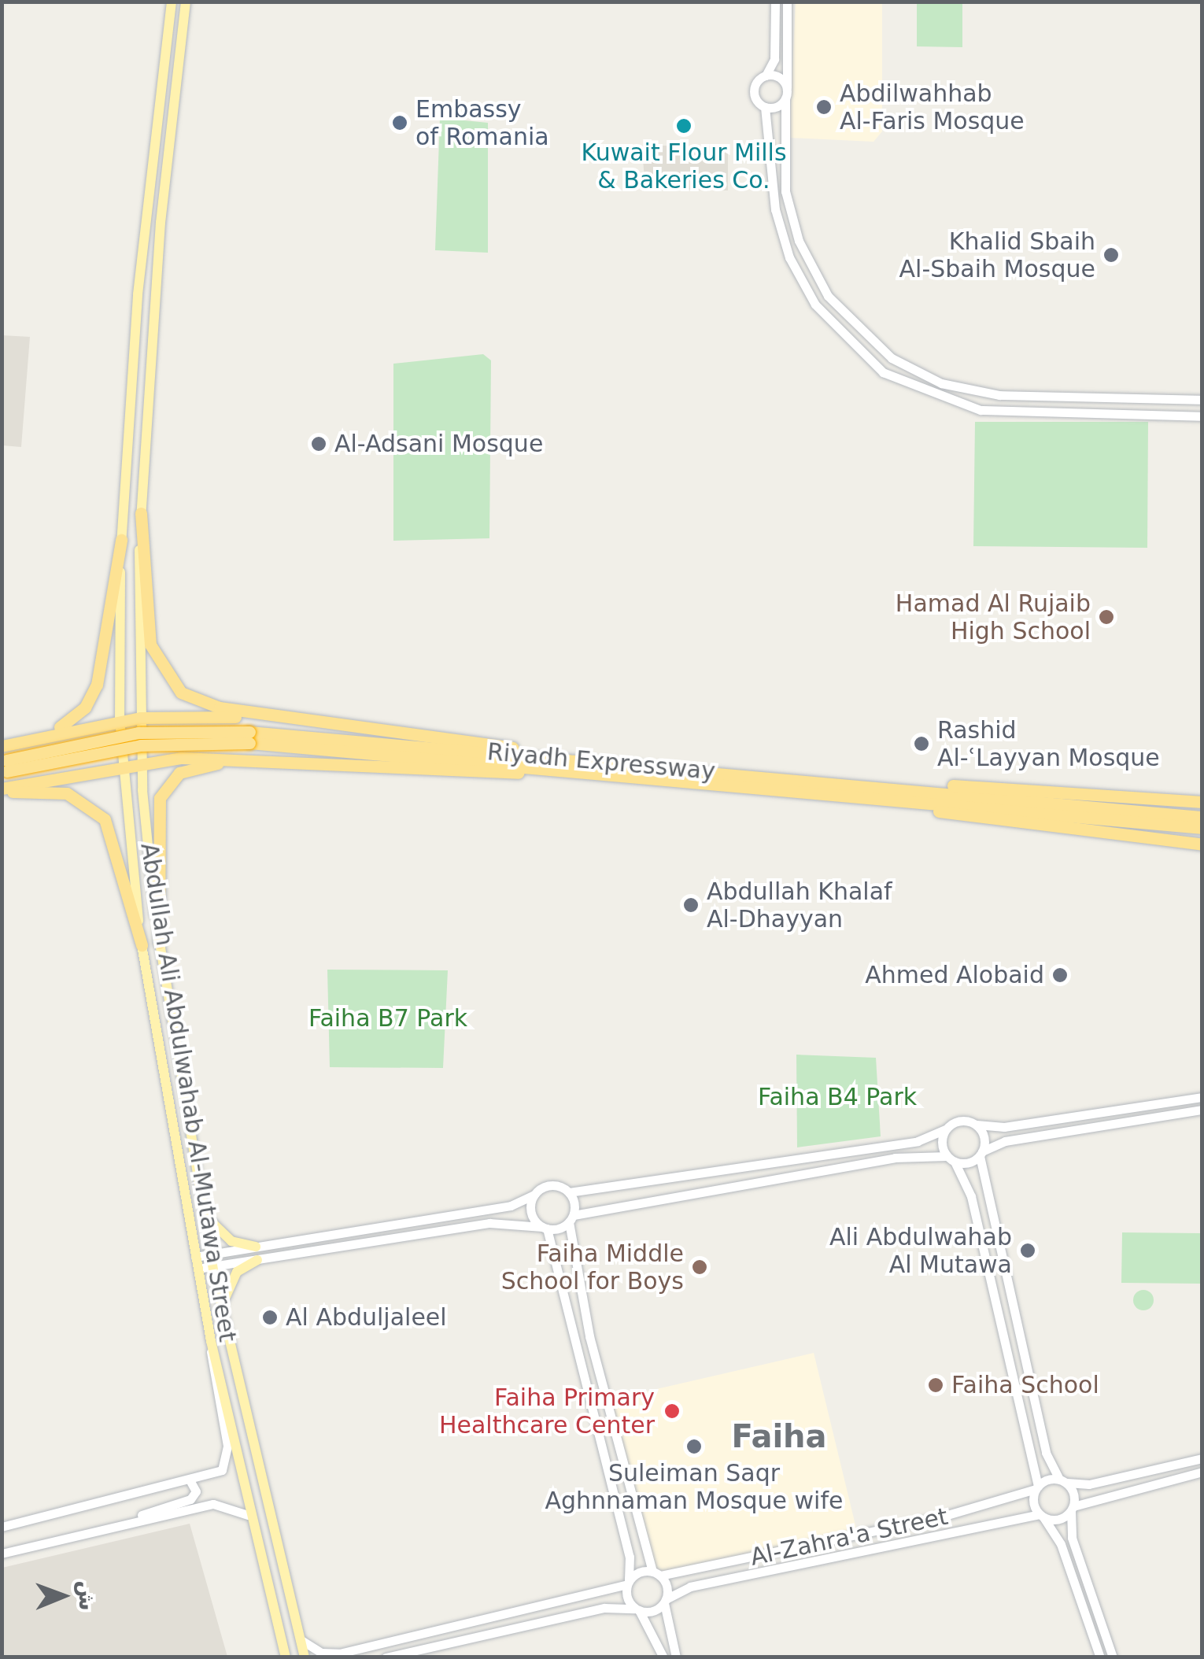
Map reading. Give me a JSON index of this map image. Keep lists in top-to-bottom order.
{
  "streets": {
    "highway": ["Riyadh Expressway"],
    "main road": ["Abdullah Ali Abdulwahab Al-Mutawa Street"],
    "street": ["Al-Zahra'a Street"]
  },
  "districts": ["Faiha"],
  "parks": ["Faiha B7 Park", "Faiha B4 Park"],
  "places": [
    "Abdilwahhab Al-Faris Mosque",
    "Embassy of Romania",
    "Kuwait Flour Mills & Bakeries Co.",
    "Khalid Sbaih Al-Sbaih Mosque",
    "Al-Adsani Mosque",
    "Hamad Al Rujaib High School",
    "Rashid Al-ʿLayyan Mosque",
    "Abdullah Khalaf Al-Dhayyan",
    "Ahmed Alobaid",
    "Ali Abdulwahab Al Mutawa",
    "Faiha Middle School for Boys",
    "Al Abduljaleel",
    "Faiha School",
    "Faiha Primary Healthcare Center",
    "Suleiman Saqr Aghnnaman Mosque wife"
  ],
  "north": "right"
}
